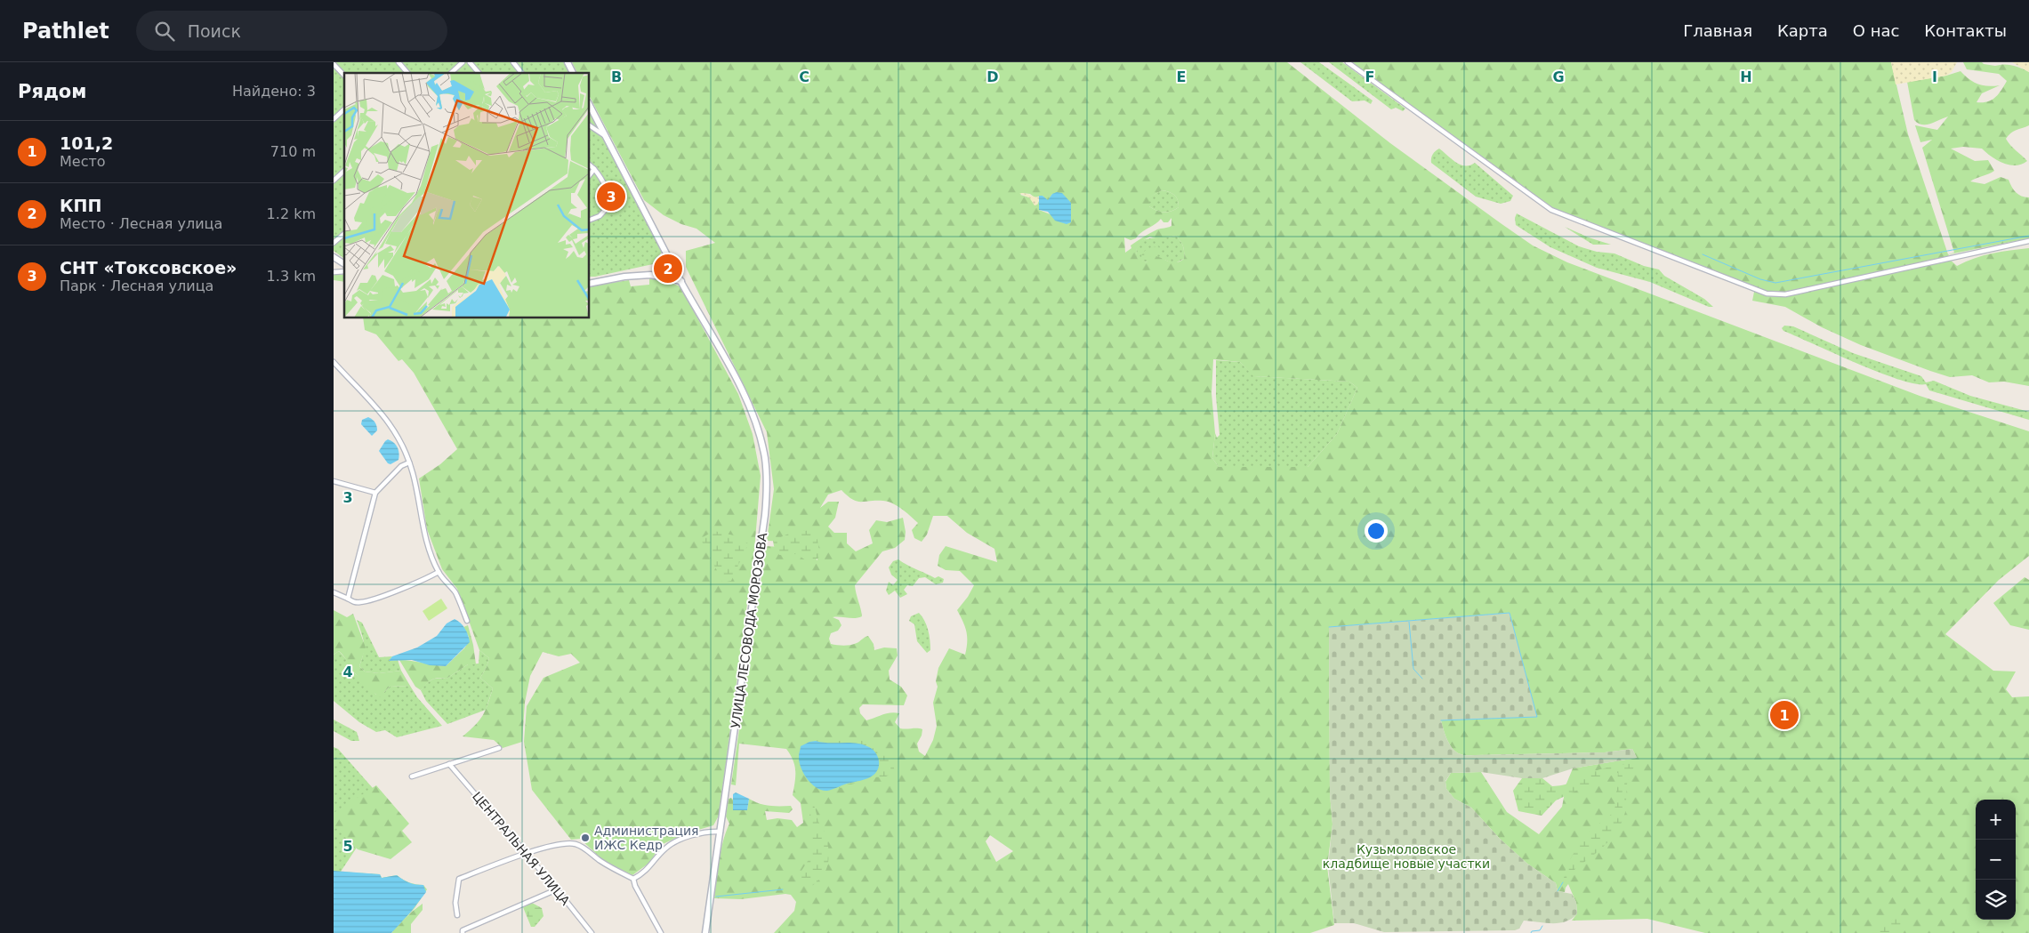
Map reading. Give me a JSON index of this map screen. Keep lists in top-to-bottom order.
{
  "streets": {
    "street": ["УЛИЦА ЛЕСОВОДА МОРОЗОВА", "ЦЕНТРАЛЬНАЯ УЛИЦА"]
  },
  "parks": ["Кузьмоловское кладбище новые участки"],
  "places": ["Администрация ИЖС Кедр"],
  "page": {
    "header": "Pathlet",
    "search": "Поиск",
    "nav": [
      "Главная",
      "Карта",
      "О нас",
      "Контакты"
    ],
    "heading": ["Рядом", "Найдено: 3"],
    "list": [
      {
        "mark": "1",
        "name": "101,2",
        "note": "Место",
        "value": "710 m"
      },
      {
        "mark": "2",
        "name": "КПП",
        "note": "Место · Лесная улица",
        "value": "1.2 km"
      },
      {
        "mark": "3",
        "name": "СНТ «Токсовское»",
        "note": "Парк · Лесная улица",
        "value": "1.3 km"
      }
    ],
    "pins": ["3", "2", "1"],
    "map_buttons": ["+", "−"]
  },
  "grid": {
    "columns": [
      "B",
      "C",
      "D",
      "E",
      "F",
      "G",
      "H",
      "I"
    ],
    "rows": ["3", "4", "5"]
  }
}
